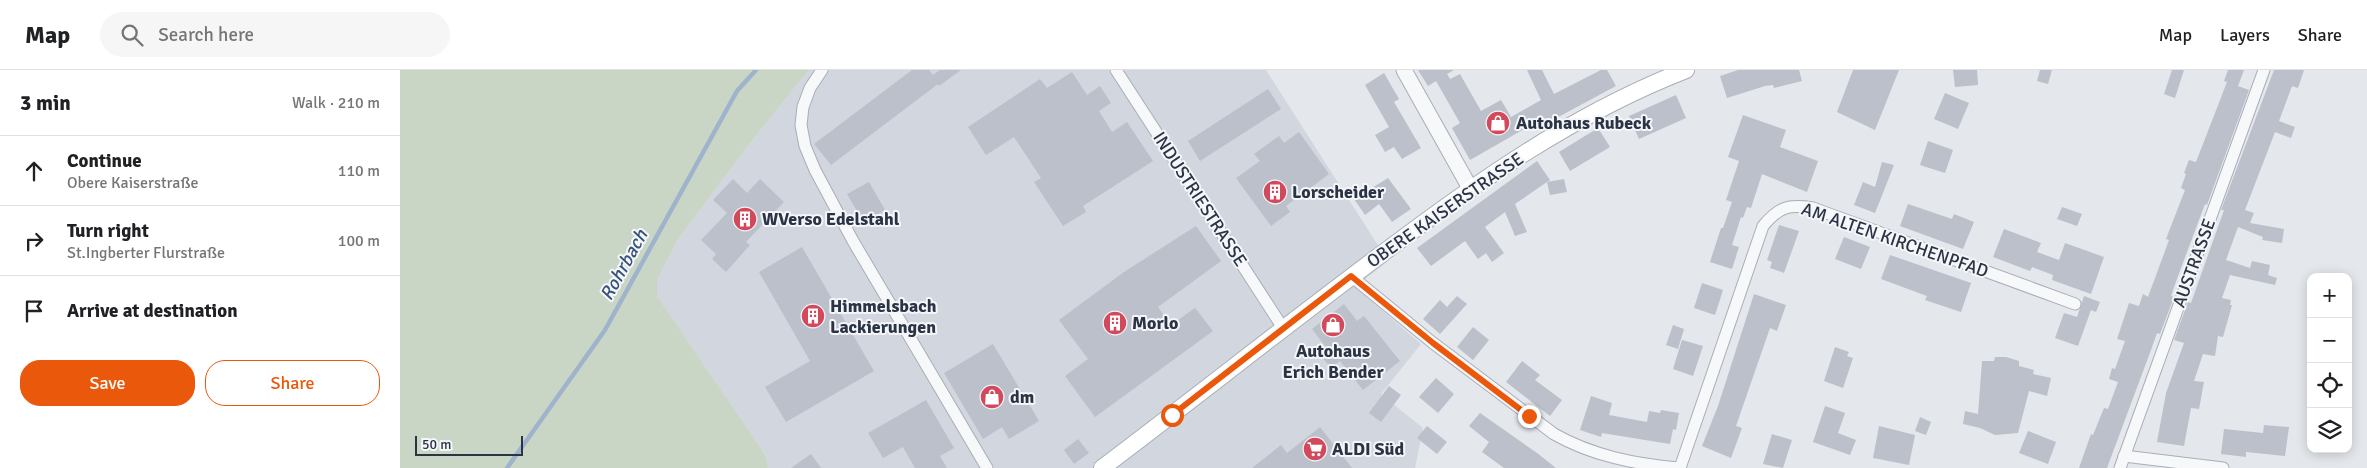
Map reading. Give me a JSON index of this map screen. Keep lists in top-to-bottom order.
{
  "streets": {
    "main road": ["OBERE KAISERSTRASSE"],
    "street": ["INDUSTRIESTRASSE", "AM ALTEN KIRCHENPFAD", "AUSTRASSE"]
  },
  "crossings": [
    ["INDUSTRIESTRASSE", "OBERE KAISERSTRASSE"]
  ],
  "water": ["Rohrbach"],
  "places": {
    "shop": ["Autohaus Rubeck", "Autohaus Erich Bender", "dm"],
    "building": [
      "Lorscheider",
      "WVerso Edelstahl",
      "Himmelsbach Lackierungen",
      "Morlo"
    ],
    "supermarket": ["ALDI Süd"]
  },
  "scale_bar": "50 m",
  "page": {
    "header": "Map",
    "search": "Search here",
    "nav": ["Map", "Layers", "Share"],
    "heading": ["3 min", "Walk · 210 m"],
    "list": [
      ["Continue", "Obere Kaiserstraße", "110 m"],
      ["Turn right", "St.Ingberter Flurstraße", "100 m"],
      "Arrive at destination"
    ],
    "map_buttons": ["+", "−"],
    "buttons": ["Save", "Share"],
    "scale": "50 m"
  }
}
